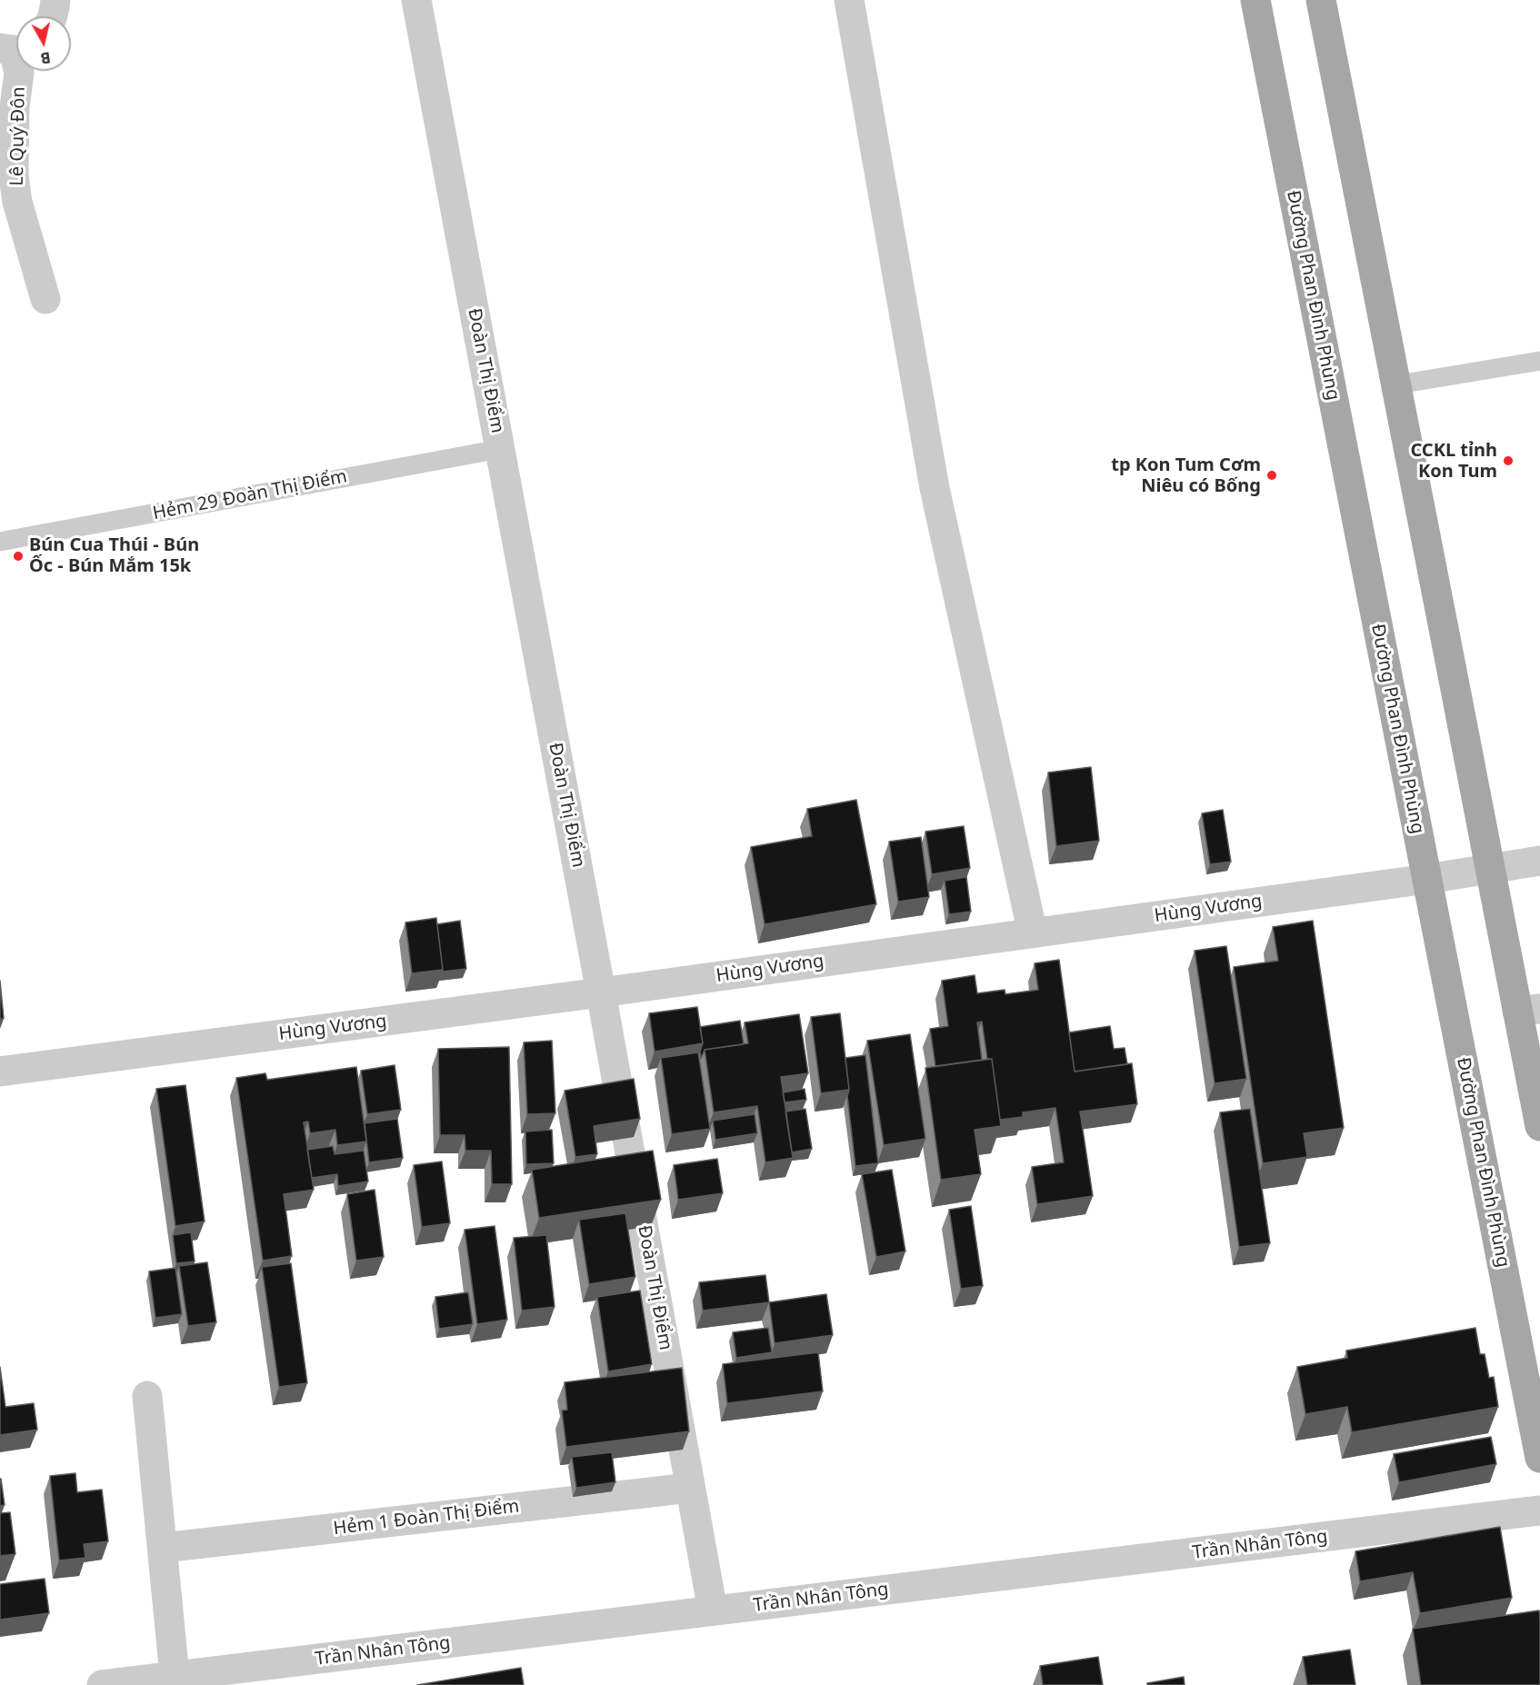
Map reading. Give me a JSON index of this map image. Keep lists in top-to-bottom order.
{
  "streets": {
    "main road": ["Đường Phan Đình Phùng"],
    "street": [
      "Lê Quý Đôn",
      "Đoàn Thị Điểm",
      "Hùng Vương",
      "Hẻm 1 Đoàn Thị Điểm",
      "Trần Nhân Tông"
    ],
    "lane": ["Hẻm 29 Đoàn Thị Điểm"]
  },
  "crossings": [
    ["Đường Phan Đình Phùng", "Hùng Vương"],
    ["Đoàn Thị Điểm", "Hẻm 29 Đoàn Thị Điểm"],
    ["Đoàn Thị Điểm", "Hùng Vương"],
    ["Đoàn Thị Điểm", "Hẻm 1 Đoàn Thị Điểm"],
    ["Đoàn Thị Điểm", "Trần Nhân Tông"]
  ],
  "places": ["CCKL tỉnh Kon Tum", "tp Kon Tum Cơm Niêu có Bống", "Bún Cua Thúi - Bún Ốc - Bún Mắm 15k"],
  "north": "bottom"
}
